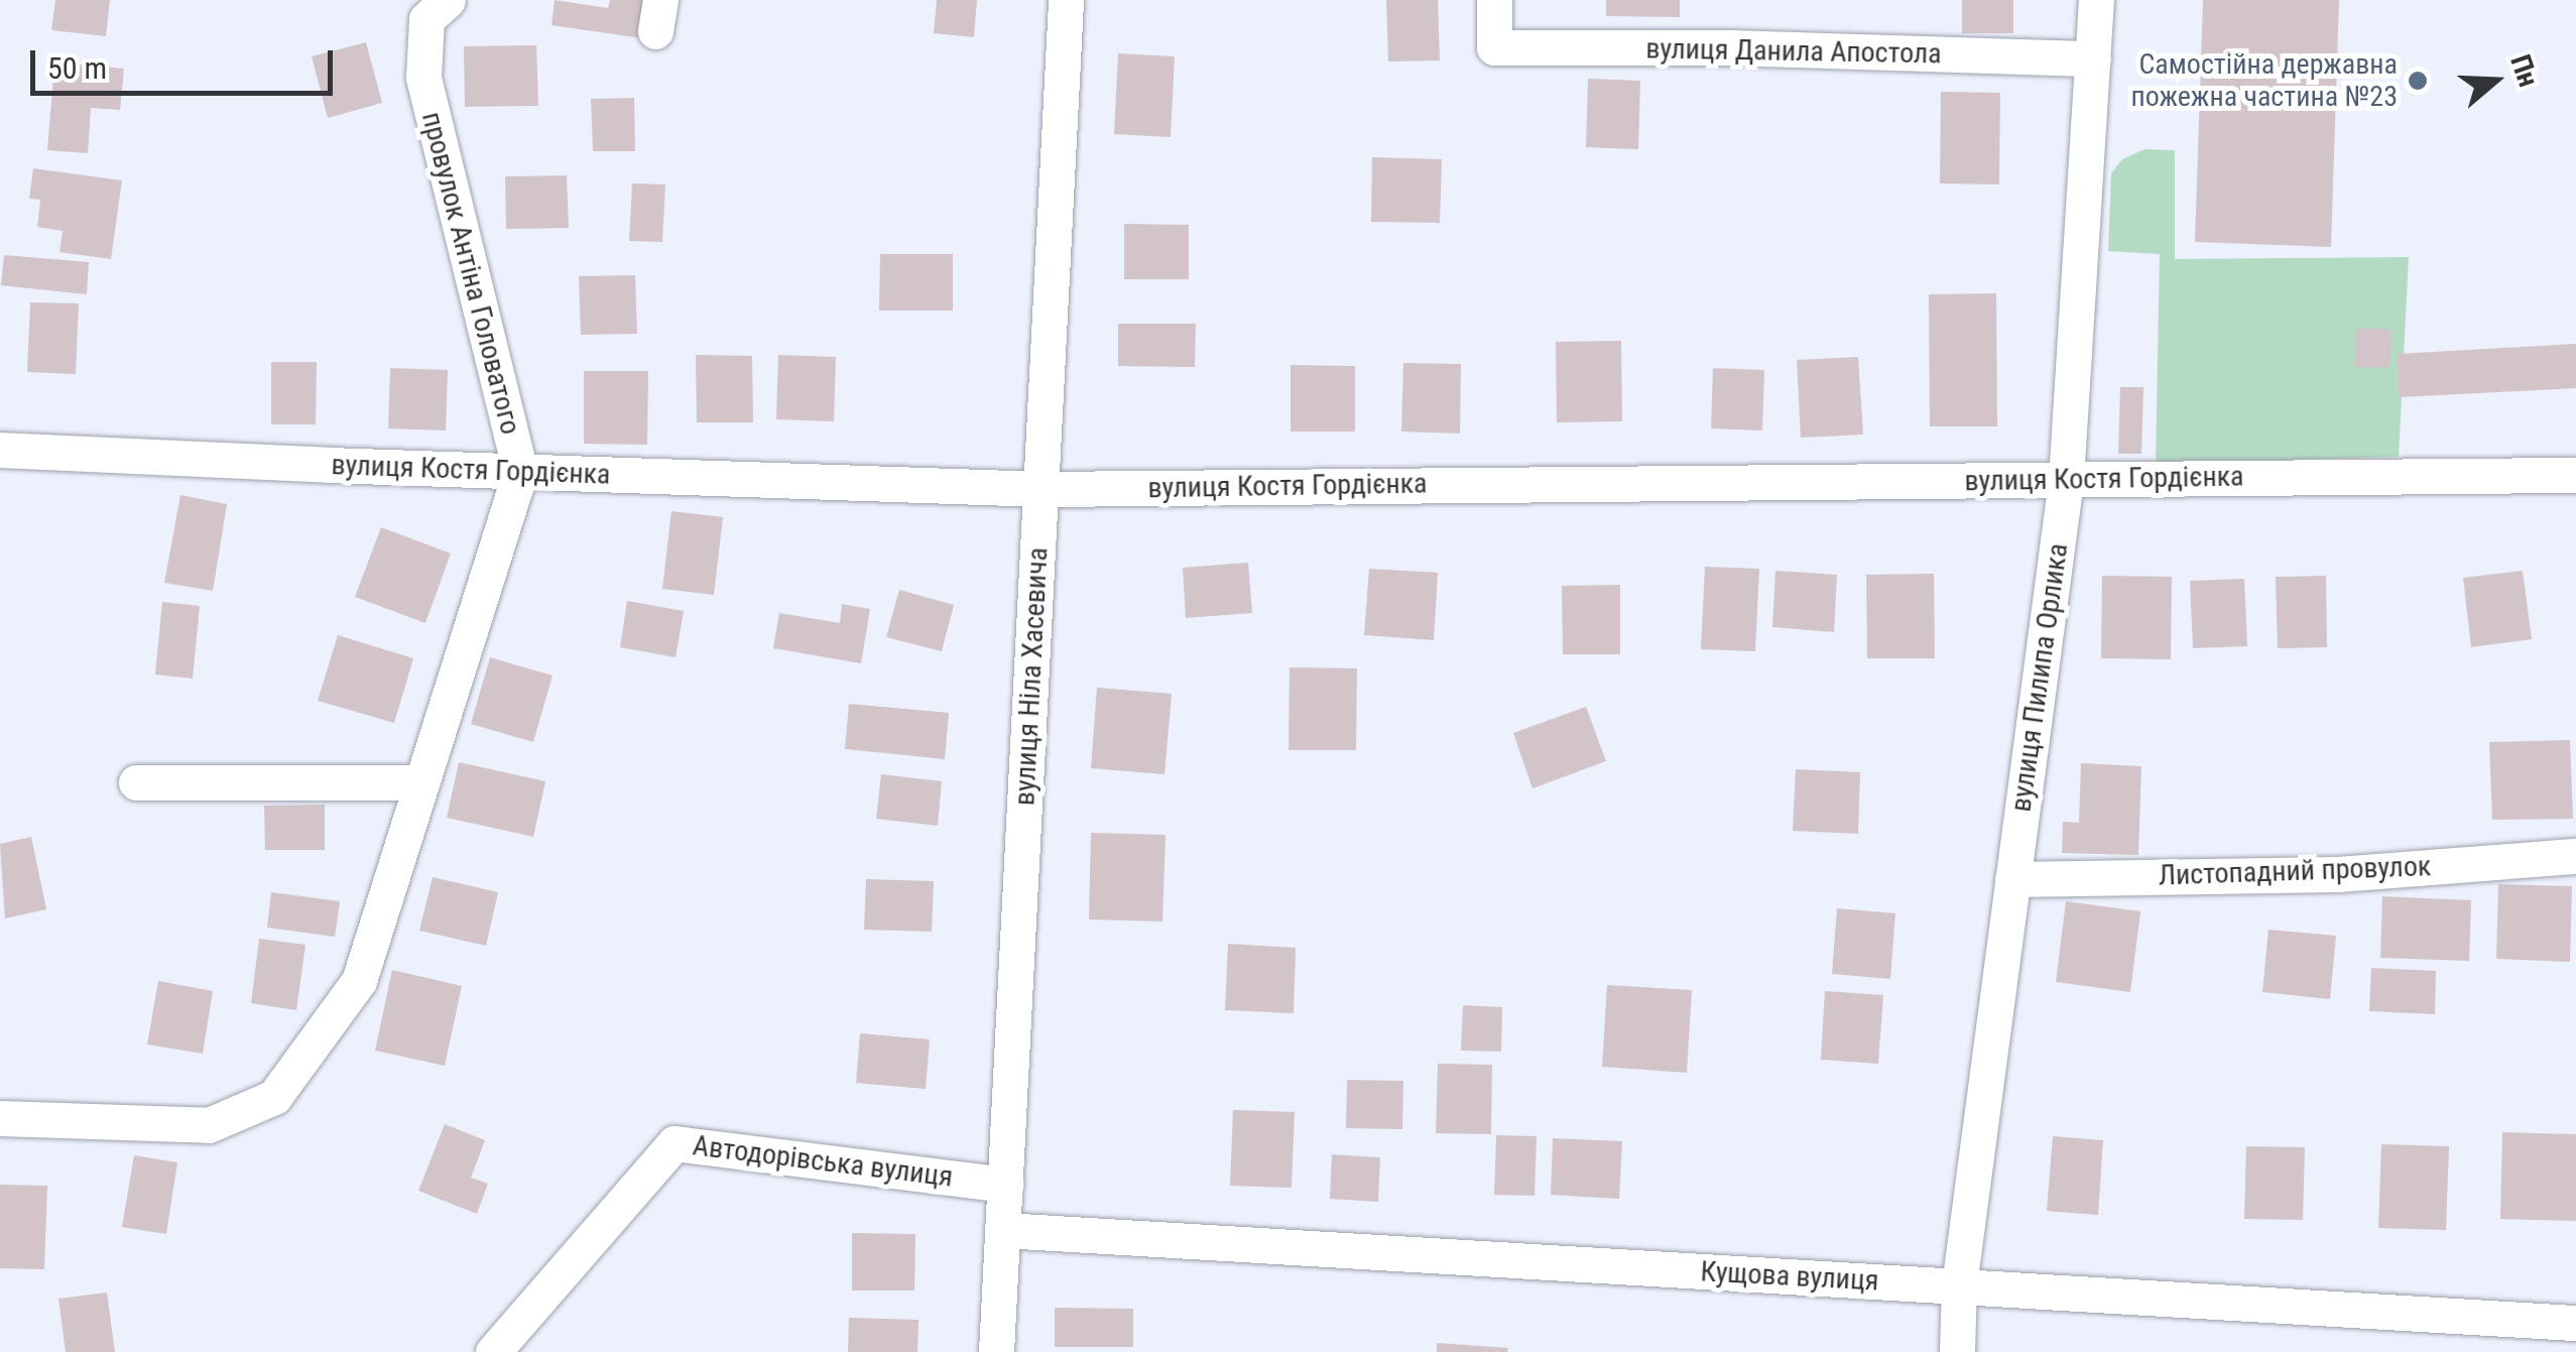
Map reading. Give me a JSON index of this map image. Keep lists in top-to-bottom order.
{
  "streets": {
    "street": [
      "вулиця Данила Апостола",
      "провулок Антіна Головатого",
      "вулиця Костя Гордієнка",
      "вулиця Ніла Хасевича",
      "вулиця Пилипа Орлика",
      "Листопадний провулок",
      "Автодорівська вулиця",
      "Кущова вулиця"
    ]
  },
  "crossings": [
    ["вулиця Данила Апостола", "вулиця Пилипа Орлика"],
    ["провулок Антіна Головатого", "вулиця Костя Гордієнка"],
    ["вулиця Костя Гордієнка", "вулиця Ніла Хасевича"],
    ["вулиця Костя Гордієнка", "вулиця Пилипа Орлика"],
    ["вулиця Ніла Хасевича", "Автодорівська вулиця"],
    ["вулиця Ніла Хасевича", "Кущова вулиця"],
    ["вулиця Пилипа Орлика", "Листопадний провулок"],
    ["вулиця Пилипа Орлика", "Кущова вулиця"]
  ],
  "places": ["Самостійна державна пожежна частина №23"],
  "scale_bar": "50 m",
  "north": "right"
}
